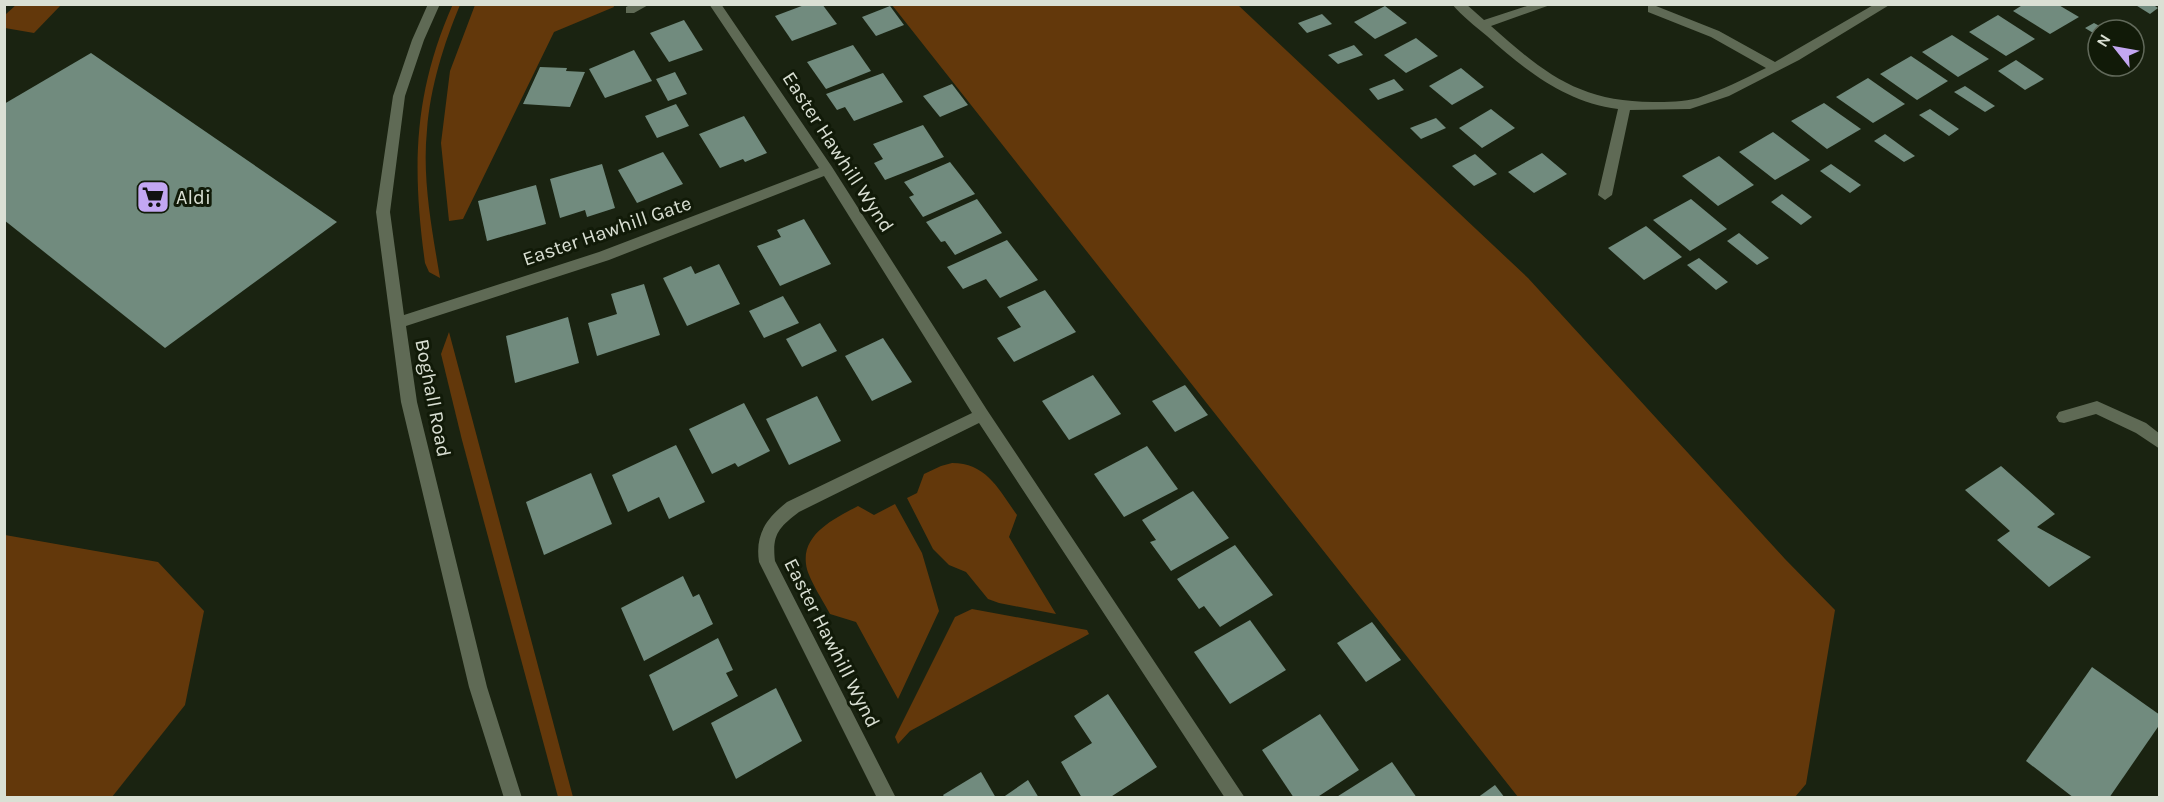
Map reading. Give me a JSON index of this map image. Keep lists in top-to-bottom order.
{
  "streets": {
    "street": ["Easter Hawhill Wynd", "Easter Hawhill Gate", "Boghall Road"]
  },
  "crossings": [
    ["Easter Hawhill Wynd", "Easter Hawhill Gate"],
    ["Easter Hawhill Gate", "Boghall Road"]
  ],
  "places": {
    "supermarket": ["Aldi"]
  },
  "north": "top left"
}
